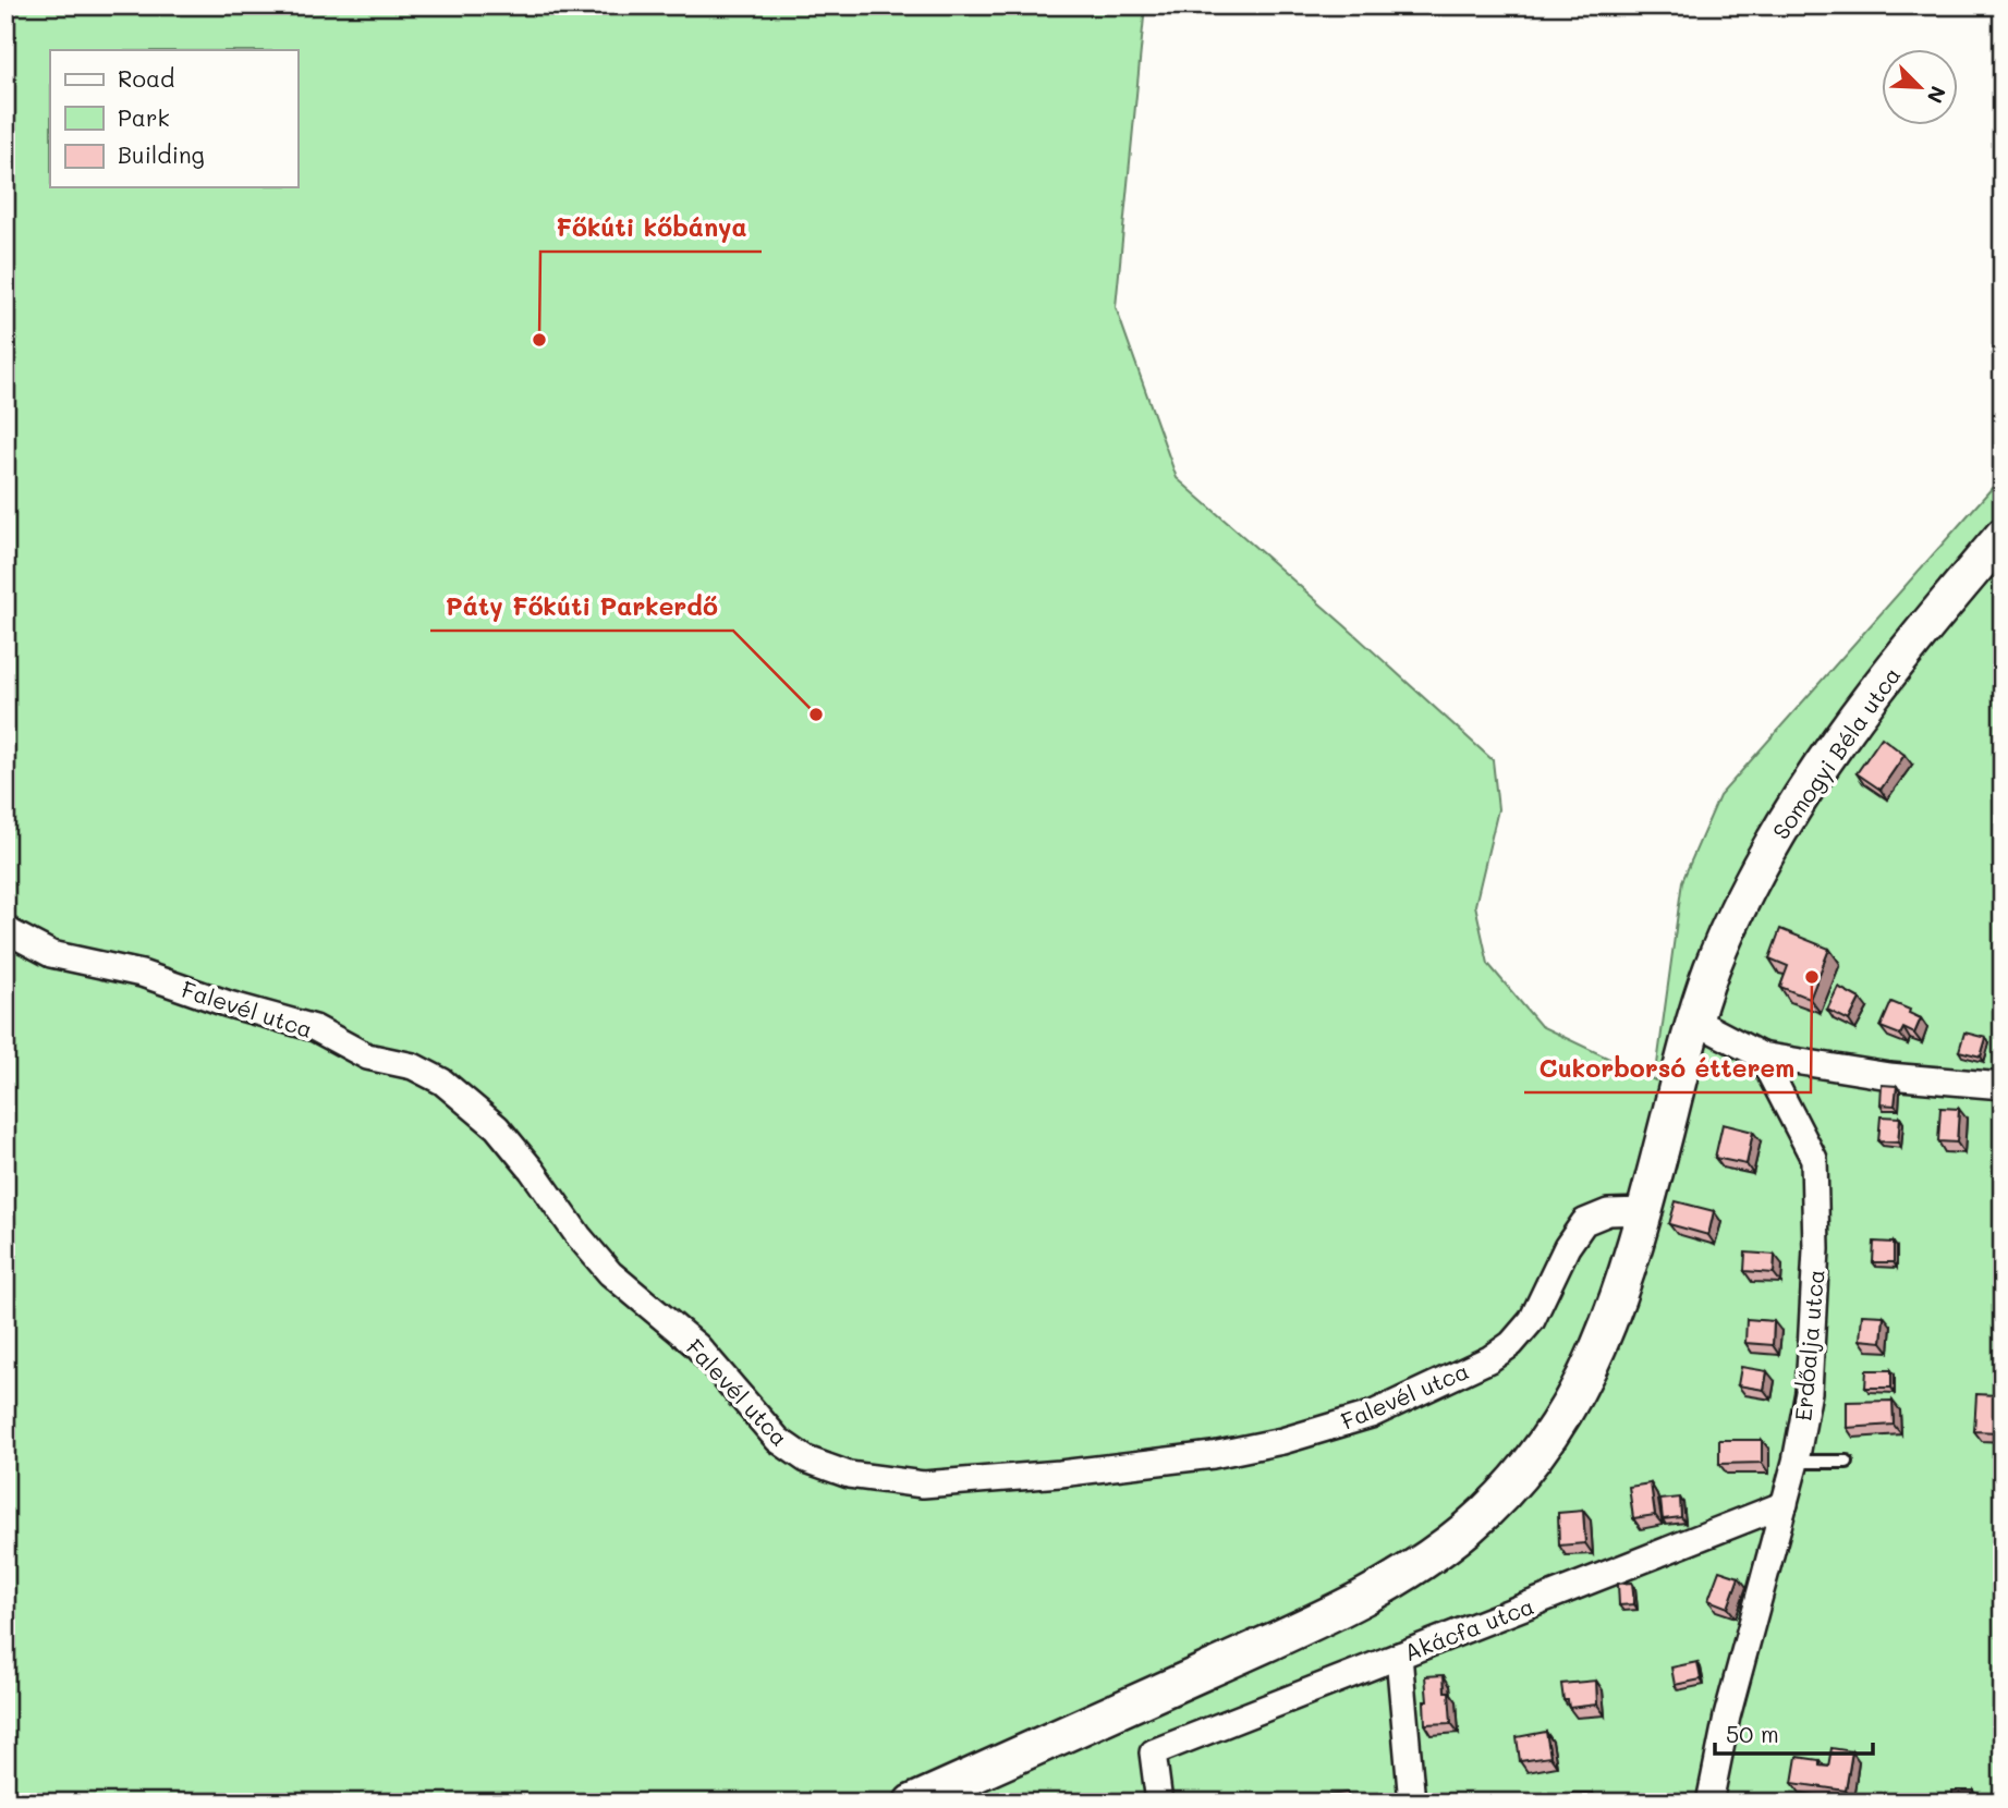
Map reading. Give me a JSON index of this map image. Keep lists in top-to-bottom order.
{
  "streets": {
    "main road": ["Somogyi Béla utca"],
    "street": ["Falevél utca", "Erdőalja utca", "Akácfa utca"]
  },
  "crossings": [
    ["Somogyi Béla utca", "Falevél utca"],
    ["Erdőalja utca", "Akácfa utca"]
  ],
  "places": ["Főkúti kőbánya", "Páty Főkúti Parkerdő", "Cukorborsó étterem"],
  "legend": ["Road", "Park", "Building"],
  "scale_bar": "50 m",
  "north": "bottom right"
}
